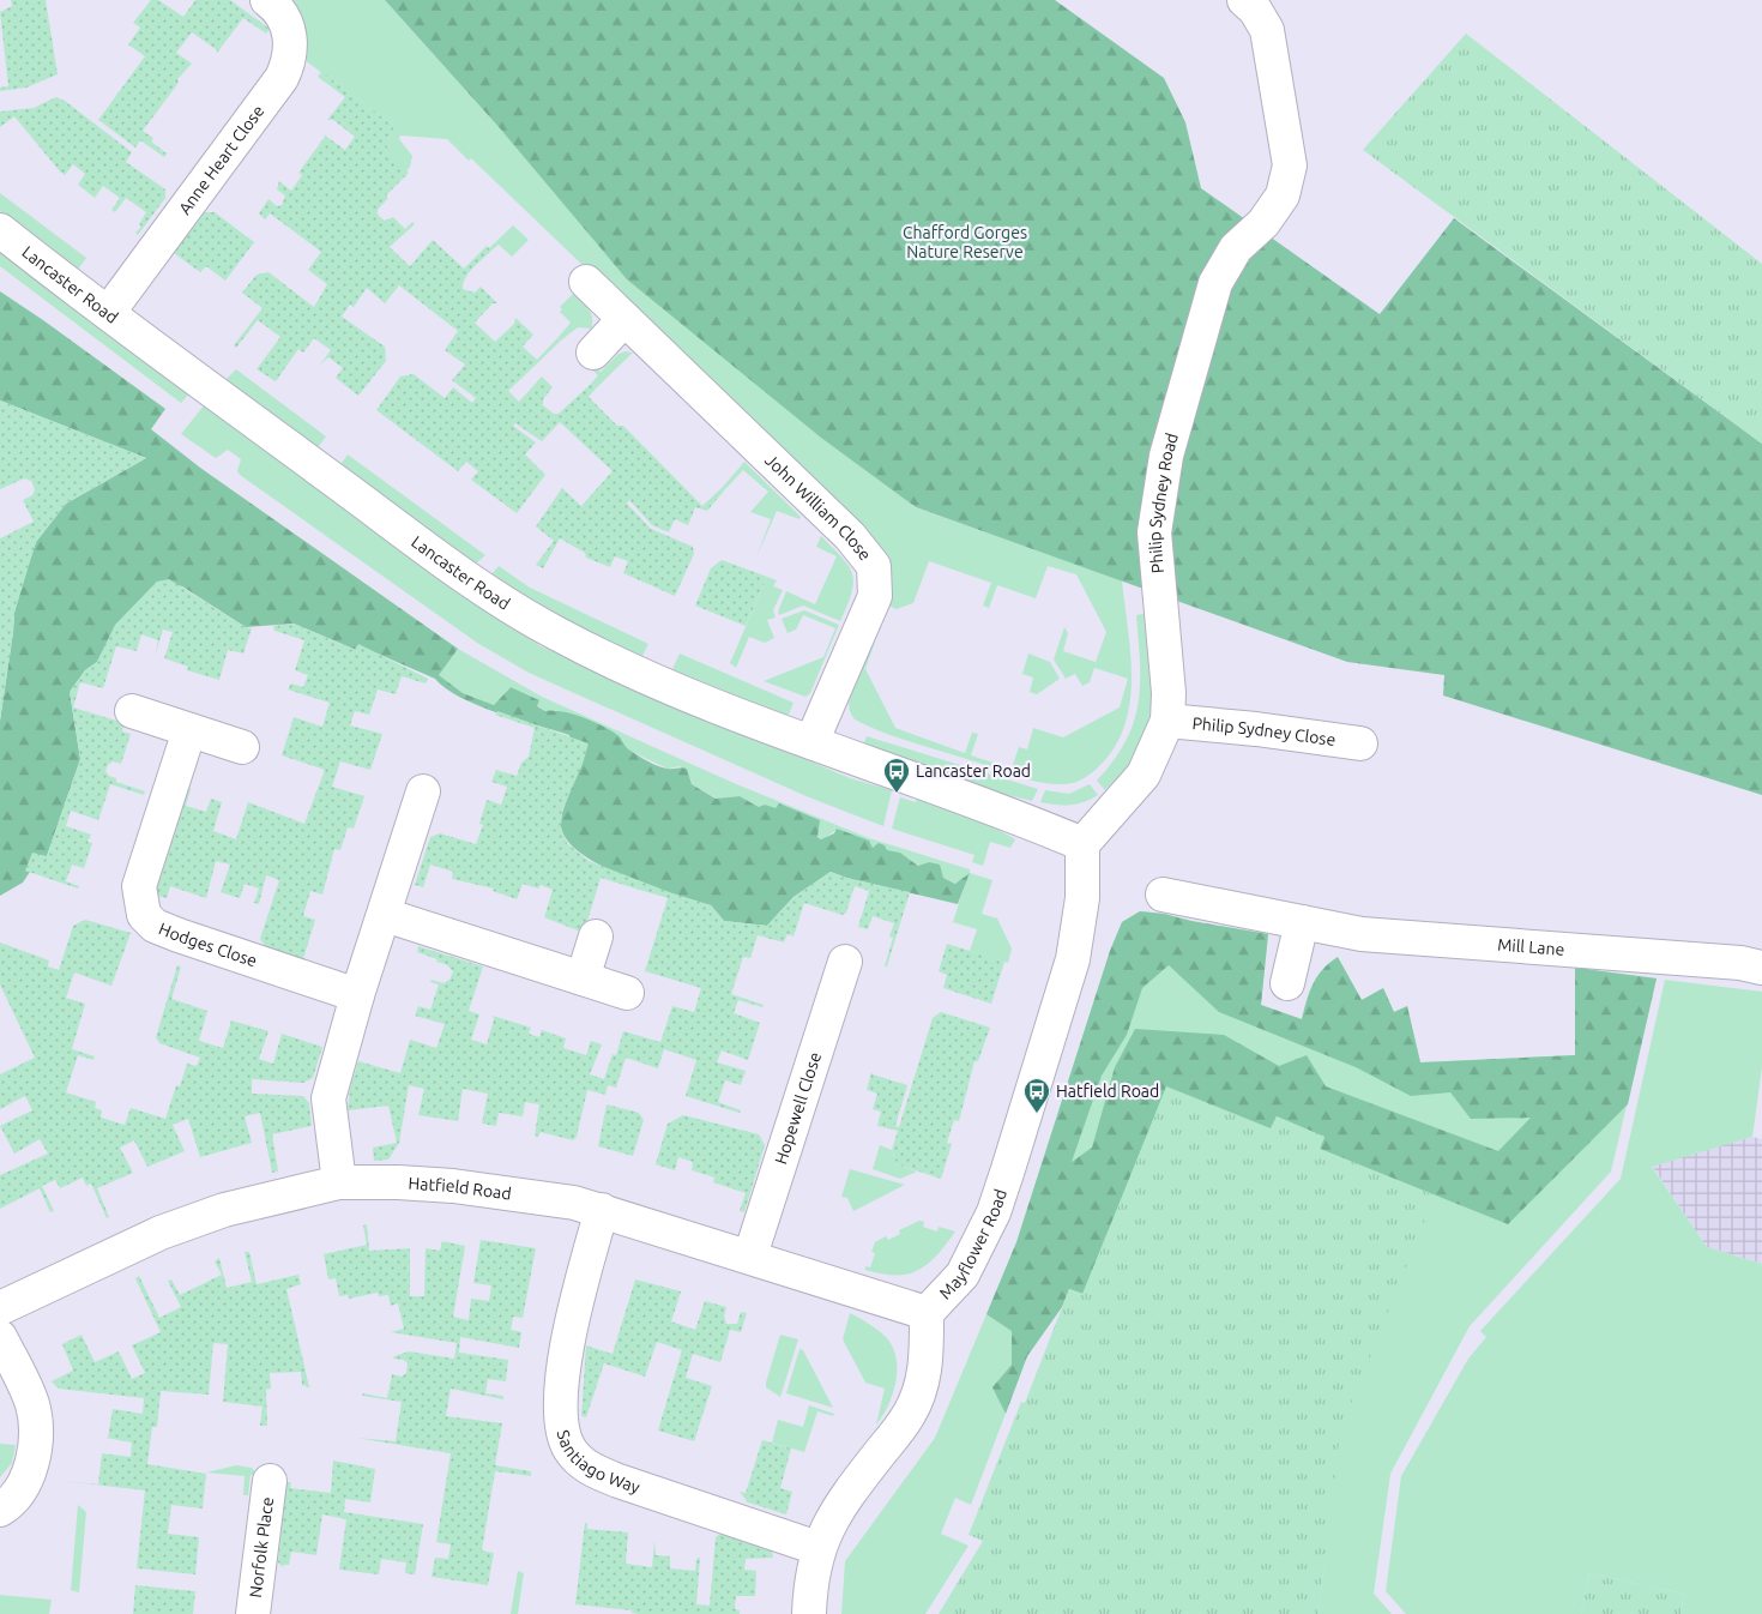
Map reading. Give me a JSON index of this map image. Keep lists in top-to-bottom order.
{
  "streets": {
    "street": [
      "Anne Heart Close",
      "Lancaster Road",
      "Philip Sydney Road",
      "John William Close",
      "Philip Sydney Close",
      "Hodges Close",
      "Mill Lane",
      "Hopewell Close",
      "Hatfield Road",
      "Mayflower Road",
      "Santiago Way",
      "Norfolk Place"
    ]
  },
  "crossings": [
    ["Anne Heart Close", "Lancaster Road"],
    ["Lancaster Road", "Philip Sydney Road"],
    ["Lancaster Road", "John William Close"],
    ["Lancaster Road", "Mayflower Road"],
    ["Philip Sydney Road", "Philip Sydney Close"],
    ["Philip Sydney Road", "Mayflower Road"],
    ["Hopewell Close", "Hatfield Road"],
    ["Hatfield Road", "Mayflower Road"],
    ["Hatfield Road", "Santiago Way"],
    ["Mayflower Road", "Santiago Way"]
  ],
  "parks": ["Chafford Gorges Nature Reserve"],
  "places": {
    "bus stop": ["Lancaster Road", "Hatfield Road"]
  }
}
